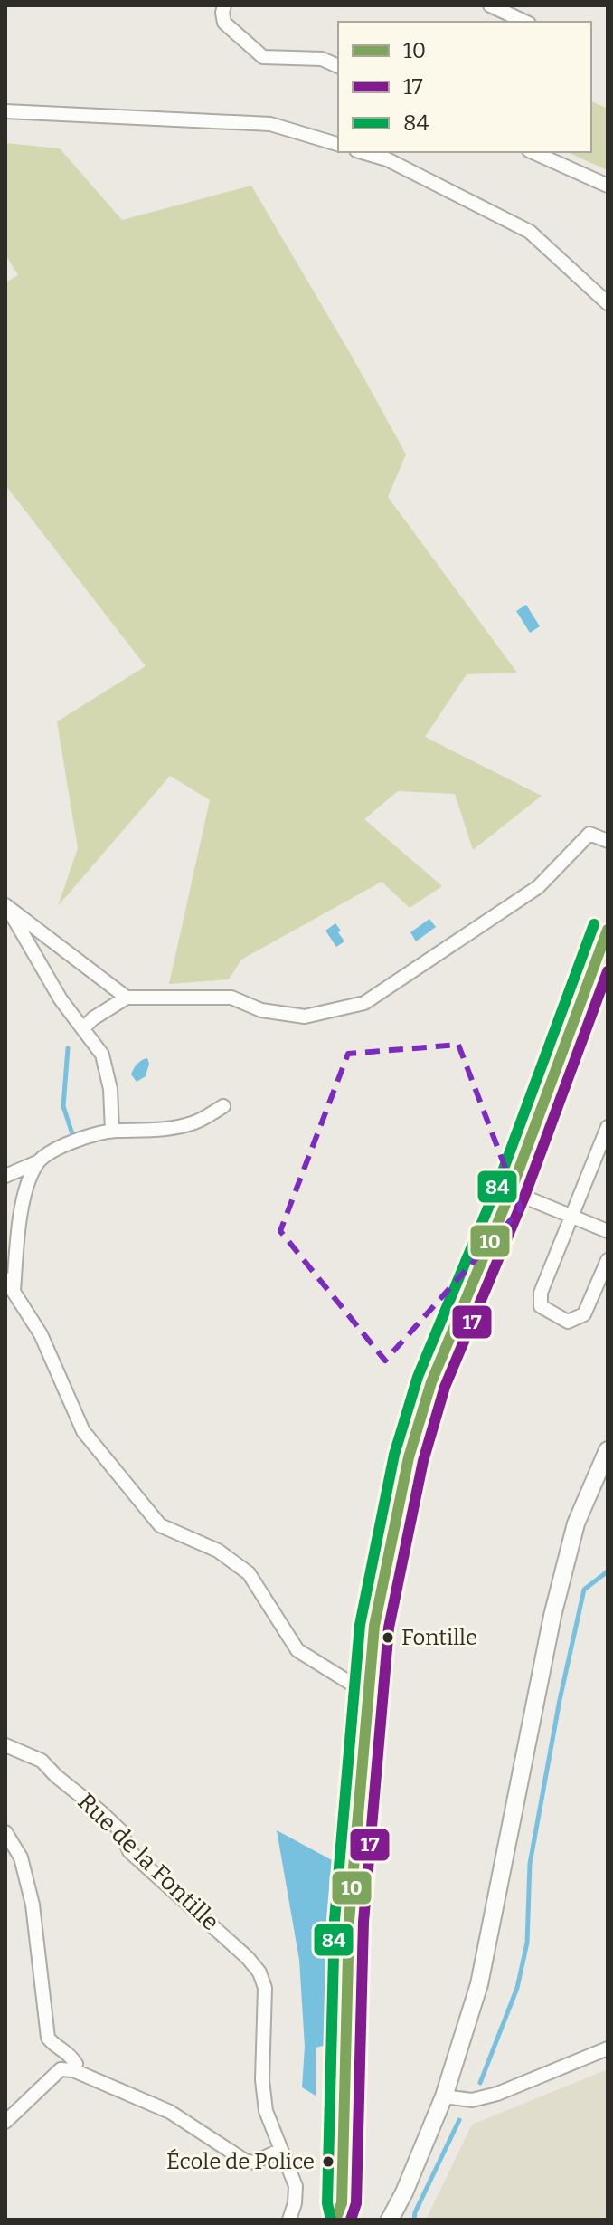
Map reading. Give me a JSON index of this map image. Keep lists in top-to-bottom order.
{
  "streets": {
    "street": ["Rue de la Fontille"]
  },
  "places": ["Fontille", "École de Police"],
  "lines": ["transit line 84", "transit line 10", "transit line 17"],
  "legend": ["10", "17", "84"]
}
